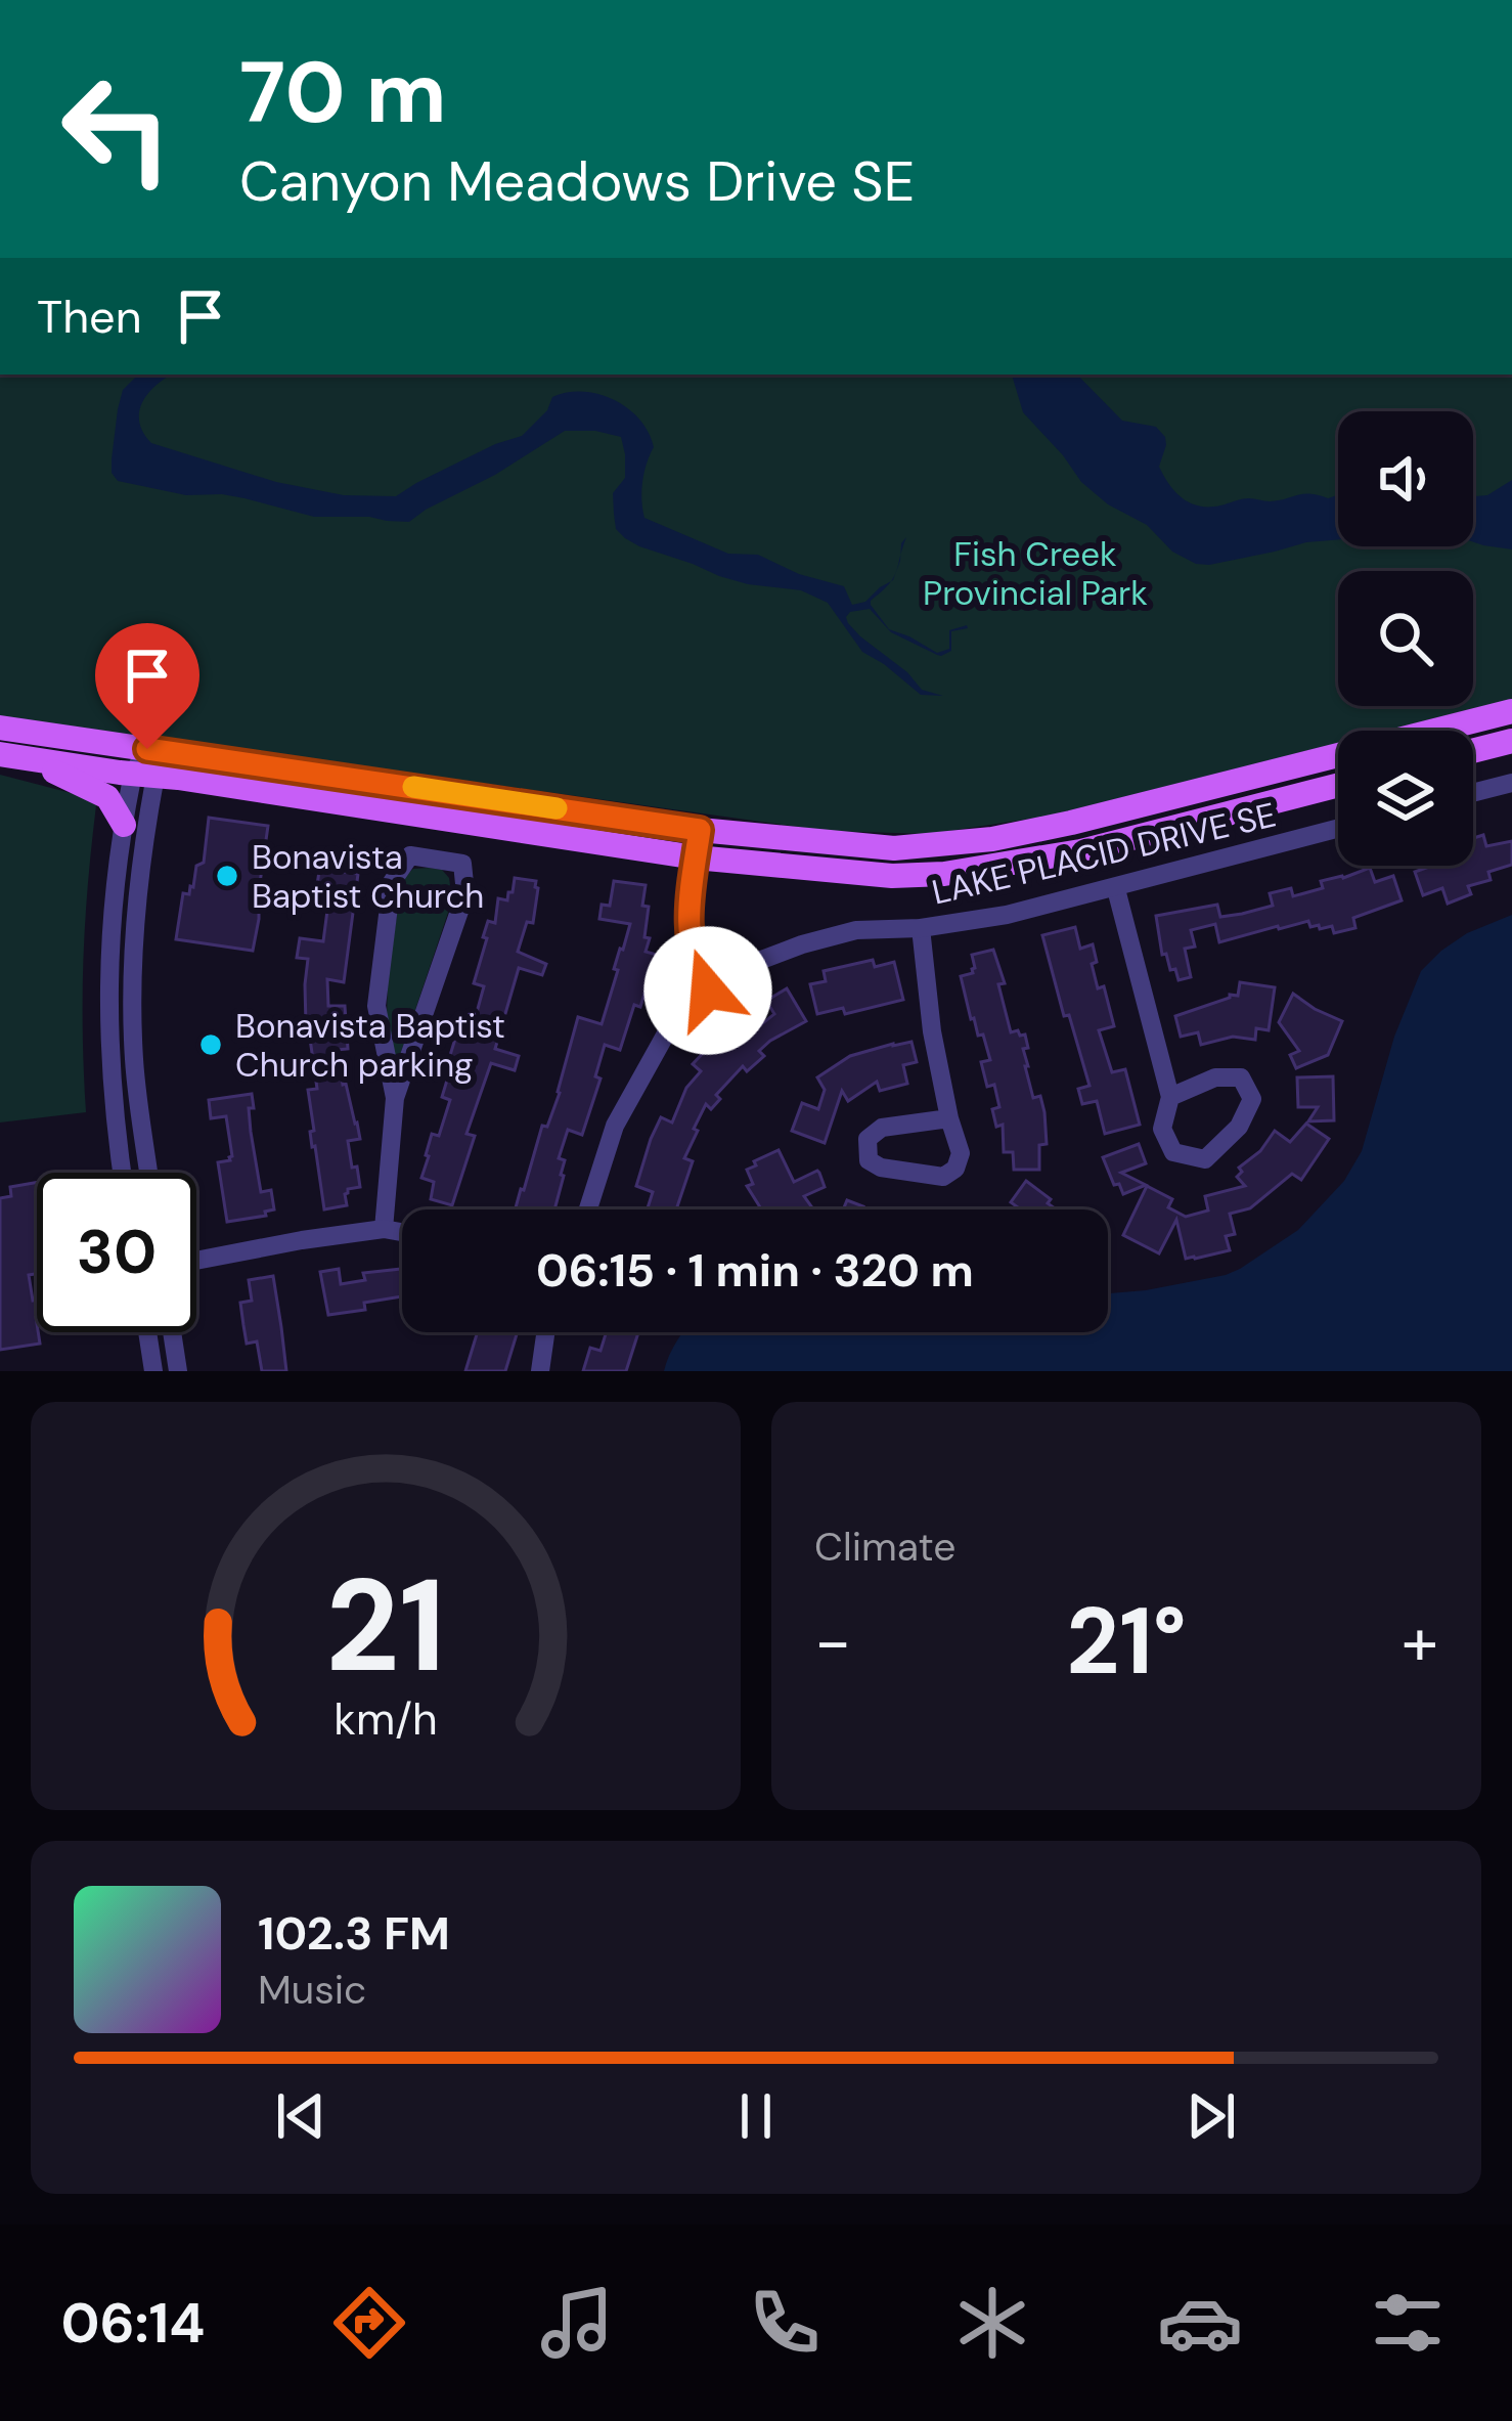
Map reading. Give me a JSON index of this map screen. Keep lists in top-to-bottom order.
{
  "streets": {
    "street": ["LAKE PLACID DRIVE SE"]
  },
  "parks": ["Fish Creek Provincial Park"],
  "places": ["Bonavista Baptist Church", "Bonavista Baptist Church parking"],
  "page": {
    "turn": ["70 m", "Canyon Meadows Drive SE"],
    "then": "Then",
    "limit": "30",
    "trip": "06:15 · 1 min · 320 m",
    "tile": "Climate",
    "heat": ["−", "21°", "+"],
    "song": ["102.3 FM", "Music"],
    "tabs": "06:14",
    "gauge": ["21", "km/h"]
  }
}
